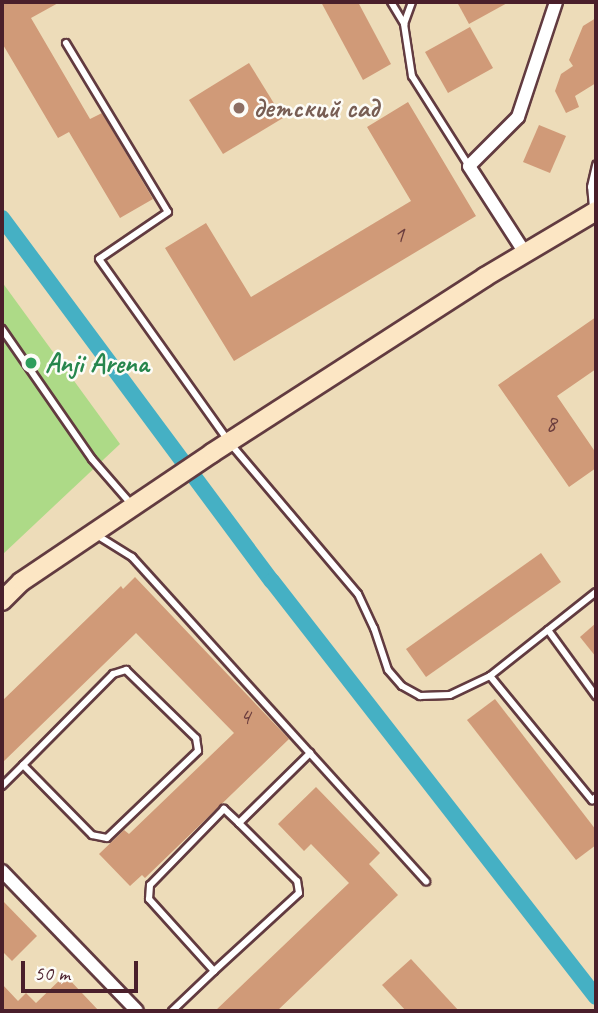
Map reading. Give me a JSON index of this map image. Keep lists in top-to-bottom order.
{
  "places": ["детский сад", "Anji Arena"],
  "house_numbers": ["1", "8", "4"],
  "scale_bar": "50 m"
}
